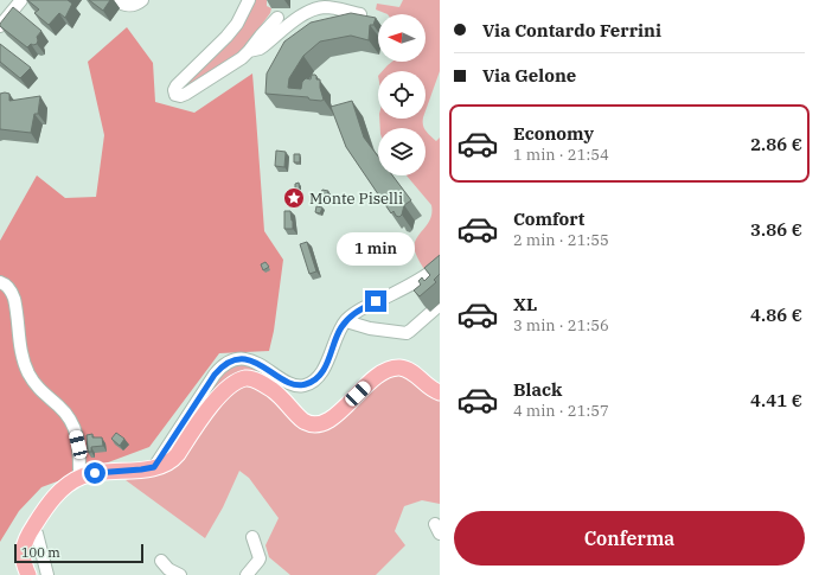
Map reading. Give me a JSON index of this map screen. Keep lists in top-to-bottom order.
{
  "places": {
    "place": ["Monte Piselli"]
  },
  "scale_bar": "100 m",
  "north": "left",
  "page": {
    "banner": ["Via Contardo Ferrini", "Via Gelone"],
    "list": [
      {
        "name": "Economy",
        "note": "1 min · 21:54",
        "value": "2.86 €"
      },
      {
        "name": "Comfort",
        "note": "2 min · 21:55",
        "value": "3.86 €"
      },
      {
        "name": "XL",
        "note": "3 min · 21:56",
        "value": "4.86 €"
      },
      {
        "name": "Black",
        "note": "4 min · 21:57",
        "value": "4.41 €"
      }
    ],
    "bubble": "1 min",
    "buttons": "Conferma",
    "scale": "100 m"
  }
}
